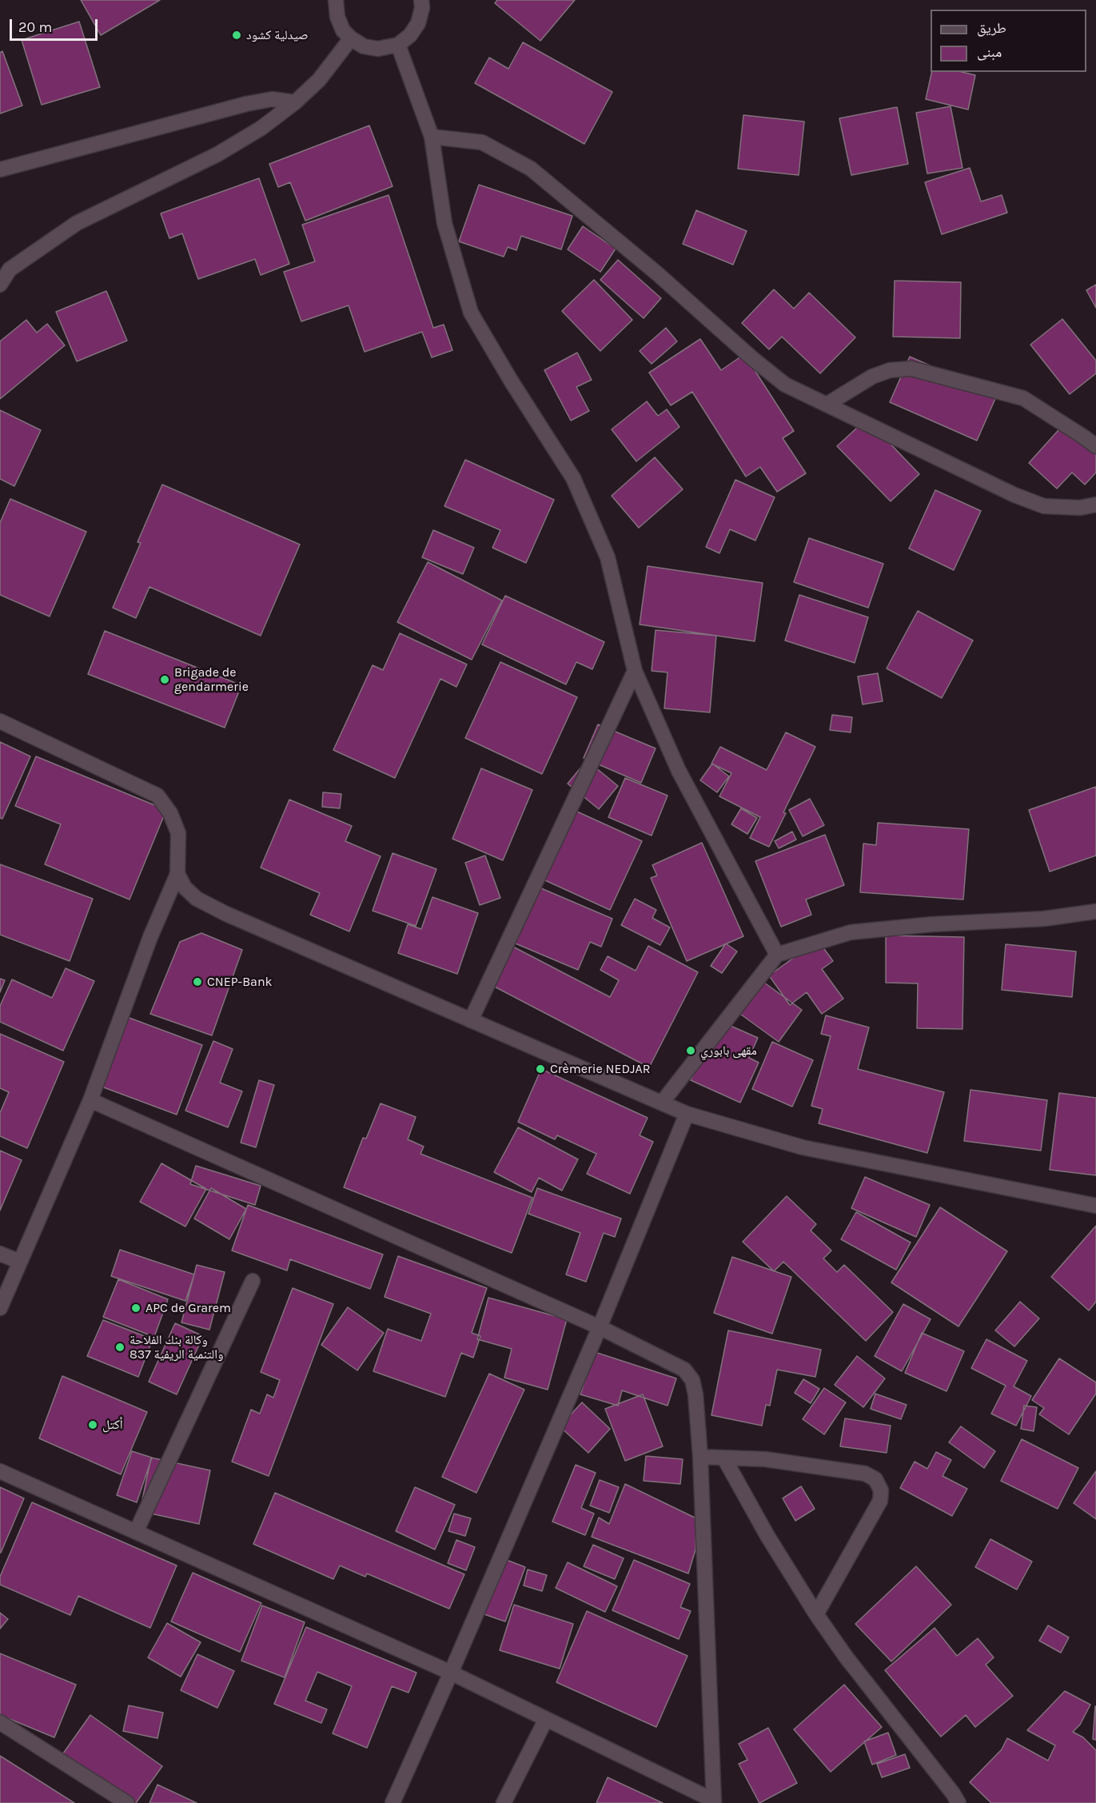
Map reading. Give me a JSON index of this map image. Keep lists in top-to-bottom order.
{
  "places": [
    "صيدلية كشود",
    "Brigade de gendarmerie",
    "CNEP-Bank",
    "مقهى بابوري",
    "Crèmerie NEDJAR",
    "APC de Grarem",
    "وكالة بنك الفلاحة والتنمية الريفية 837",
    "أكتل"
  ],
  "legend": ["طريق", "مبنى"],
  "scale_bar": "20 m"
}
